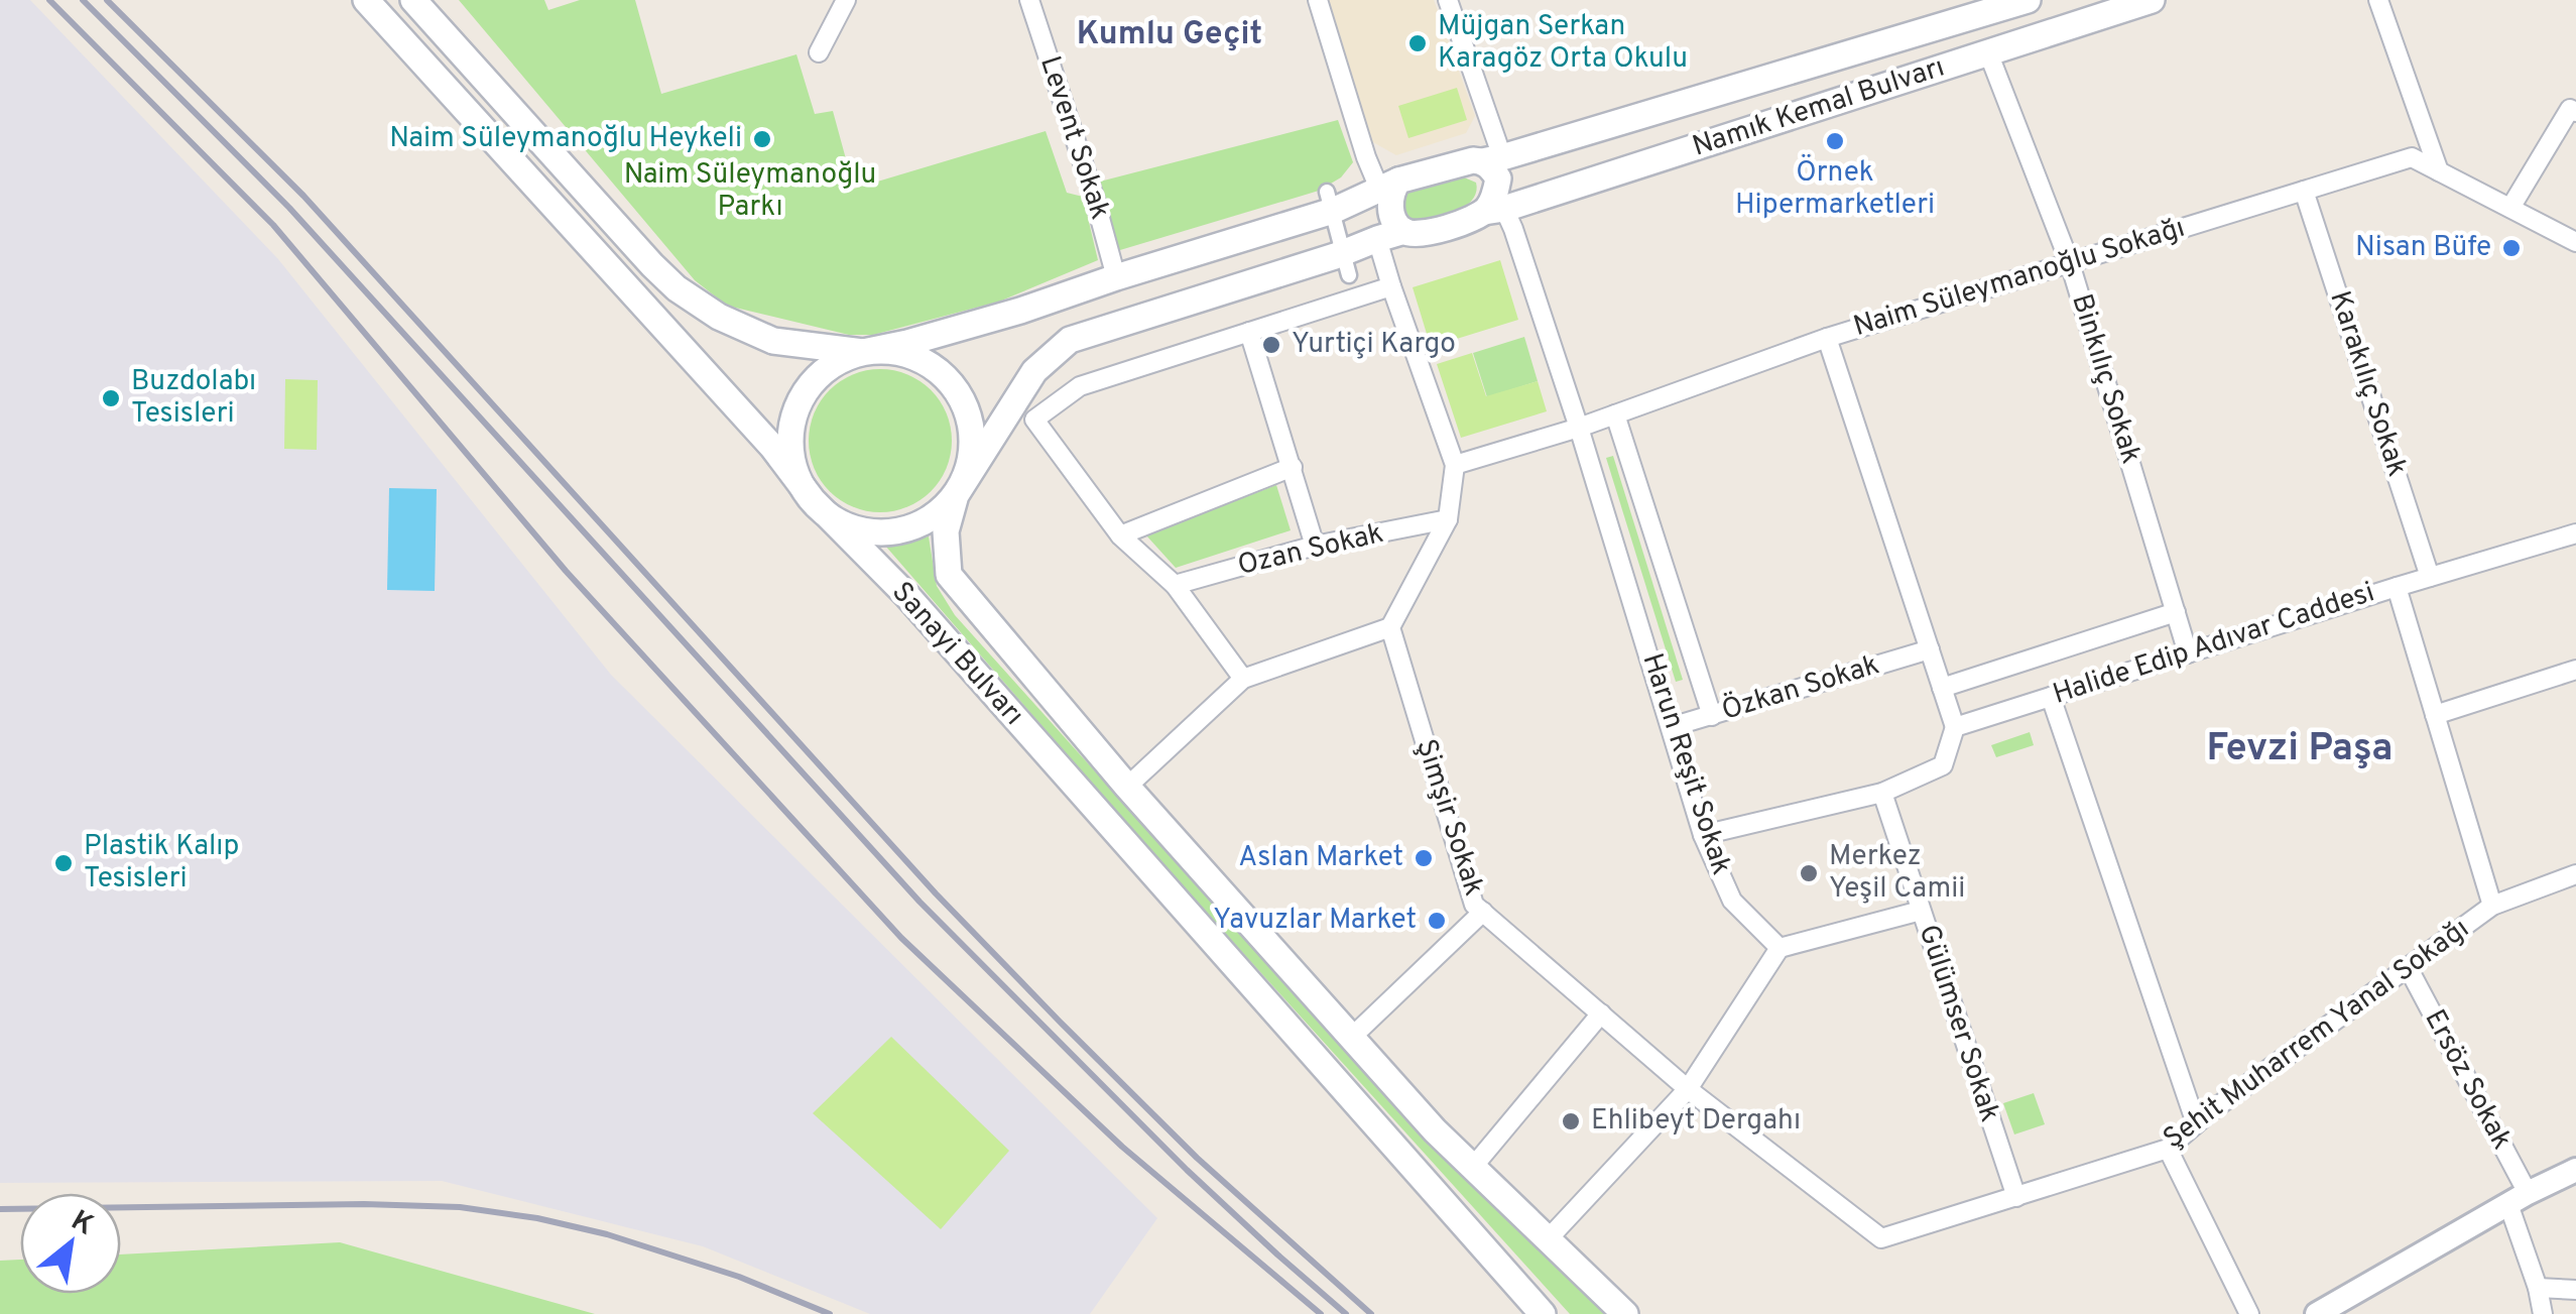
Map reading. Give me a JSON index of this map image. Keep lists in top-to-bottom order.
{
  "streets": {
    "main road": ["Namık Kemal Bulvarı", "Sanayi Bulvarı"],
    "street": [
      "Levent Sokak",
      "Naim Süleymanoğlu Sokağı",
      "Binkılıç Sokak",
      "Karakılıç Sokak",
      "Ozan Sokak",
      "Halide Edip Adıvar Caddesi",
      "Özkan Sokak",
      "Harun Reşit Sokak",
      "Şimşir Sokak",
      "Gülümser Sokak",
      "Şehit Muharrem Yanal Sokağı",
      "Ersöz Sokak"
    ]
  },
  "crossings": [
    ["Namık Kemal Bulvarı", "Levent Sokak"],
    ["Namık Kemal Bulvarı", "Binkılıç Sokak"],
    ["Namık Kemal Bulvarı", "Sanayi Bulvarı"],
    ["Namık Kemal Bulvarı", "Harun Reşit Sokak"],
    ["Naim Süleymanoğlu Sokağı", "Binkılıç Sokak"],
    ["Naim Süleymanoğlu Sokağı", "Karakılıç Sokak"],
    ["Naim Süleymanoğlu Sokağı", "Harun Reşit Sokak"],
    ["Binkılıç Sokak", "Halide Edip Adıvar Caddesi"],
    ["Karakılıç Sokak", "Halide Edip Adıvar Caddesi"],
    ["Özkan Sokak", "Harun Reşit Sokak"],
    ["Şimşir Sokak", "Şehit Muharrem Yanal Sokağı"],
    ["Gülümser Sokak", "Şehit Muharrem Yanal Sokağı"],
    ["Şehit Muharrem Yanal Sokağı", "Ersöz Sokak"]
  ],
  "districts": ["Kumlu Geçit", "Fevzi Paşa"],
  "parks": ["Naim Süleymanoğlu Parkı"],
  "places": [
    "Müjgan Serkan Karagöz Orta Okulu",
    "Naim Süleymanoğlu Heykeli",
    "Örnek Hipermarketleri",
    "Nisan Büfe",
    "Yurtiçi Kargo",
    "Buzdolabı Tesisleri",
    "Aslan Market",
    "Plastik Kalıp Tesisleri",
    "Merkez Yeşil Camii",
    "Yavuzlar Market",
    "Ehlibeyt Dergahı"
  ],
  "north": "top right"
}
